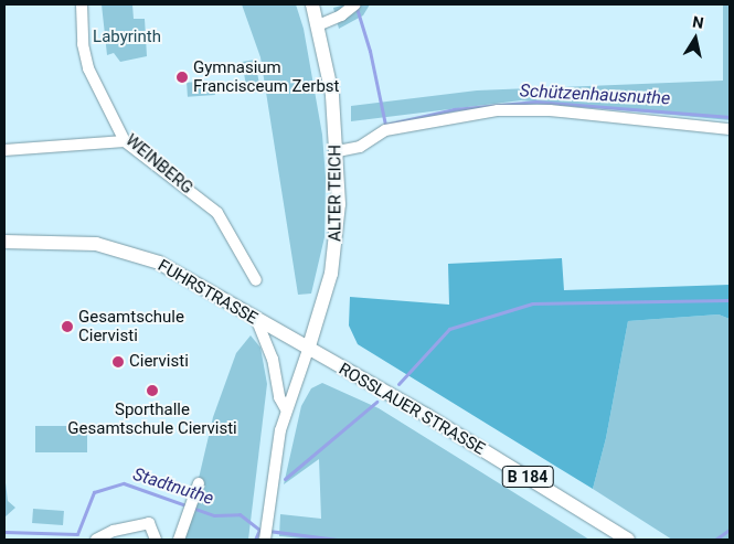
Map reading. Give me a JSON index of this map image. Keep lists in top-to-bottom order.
{
  "streets": {
    "main road": [
      "ALTER TEICH",
      "FUHRSTRASSE",
      "ROSSLAUER STRASSE",
      "B 184"
    ],
    "street": ["WEINBERG"]
  },
  "crossings": [
    ["ALTER TEICH", "FUHRSTRASSE"],
    ["ALTER TEICH", "ROSSLAUER STRASSE"],
    ["FUHRSTRASSE", "ROSSLAUER STRASSE"]
  ],
  "water": ["Schützenhausnuthe", "Stadtnuthe"],
  "parks": ["Labyrinth"],
  "places": [
    "Gymnasium Francisceum Zerbst",
    "Gesamtschule Ciervisti",
    "Ciervisti",
    "Sporthalle Gesamtschule Ciervisti"
  ],
  "north": "top"
}
